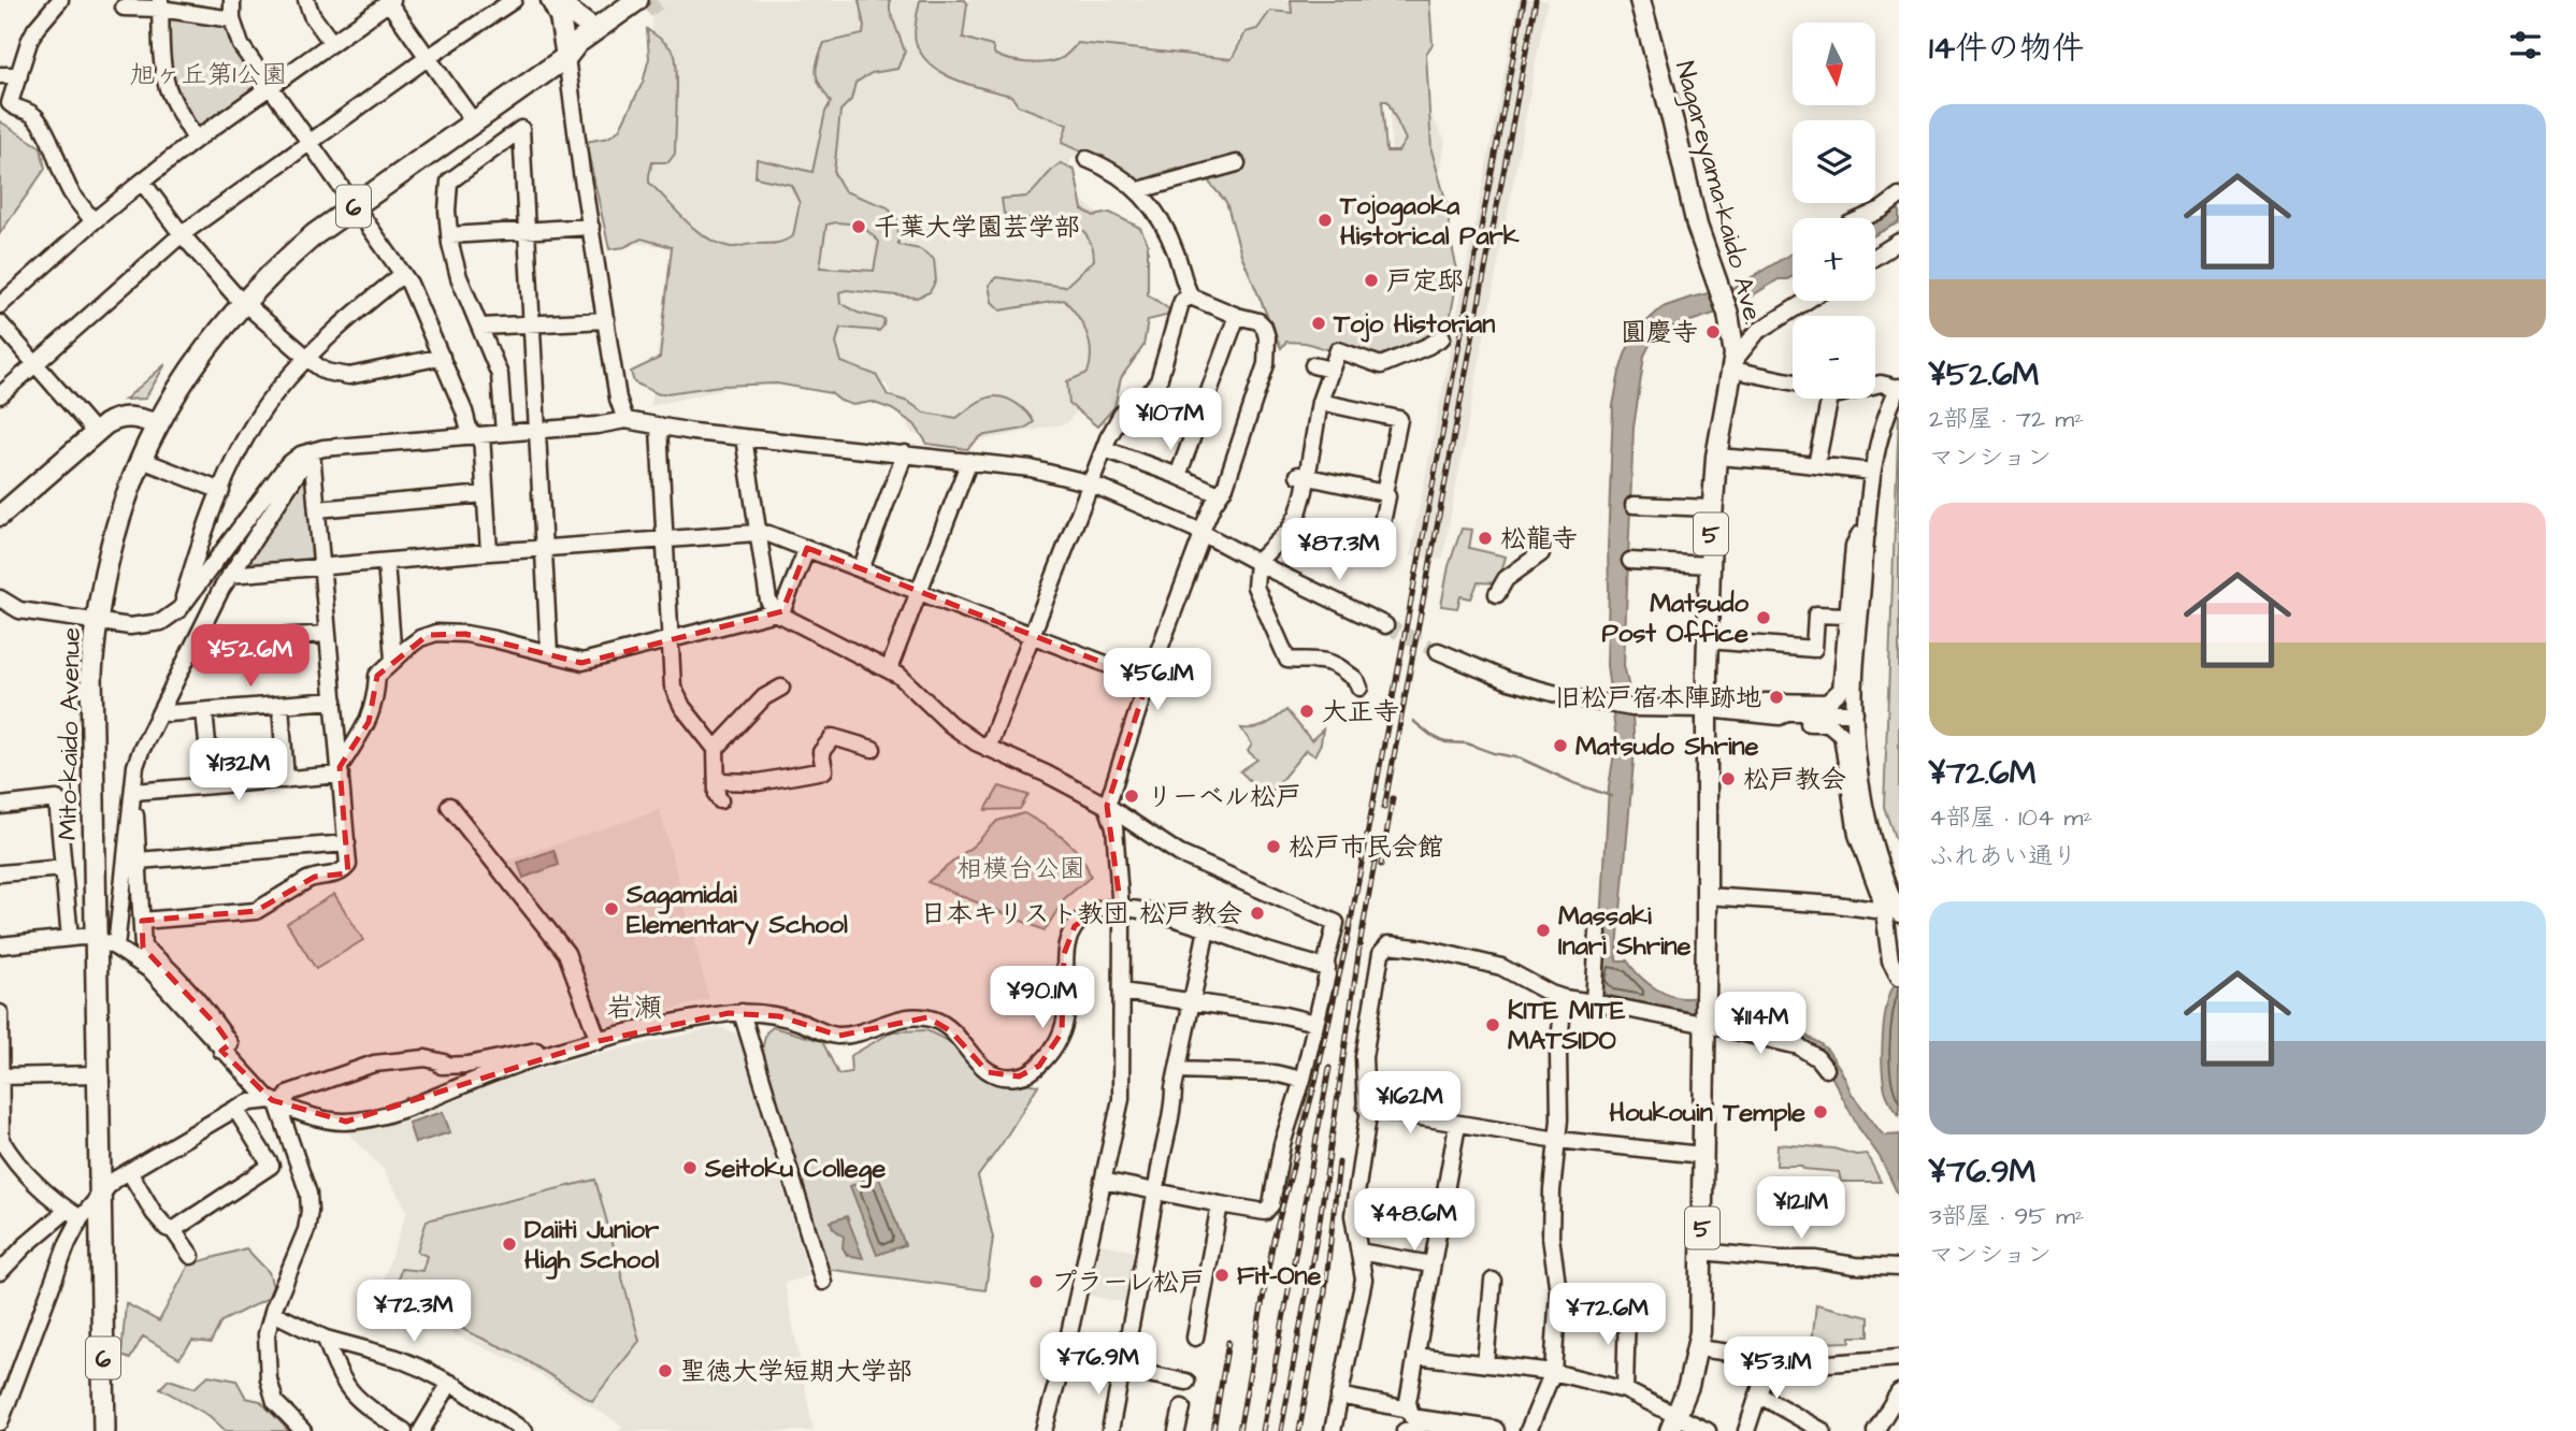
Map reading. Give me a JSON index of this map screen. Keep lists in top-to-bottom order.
{
  "streets": {
    "highway": ["6", "Mito-kaido Avenue"],
    "main road": ["Nagareyama-kaido Ave.", "5"]
  },
  "districts": ["岩瀬"],
  "parks": ["旭ヶ丘第1公園", "相模台公園"],
  "places": [
    "Tojogaoka Historical Park",
    "千葉大学園芸学部",
    "戸定邸",
    "Tojo Historian",
    "圓慶寺",
    "松龍寺",
    "Matsudo Post Office",
    "旧松戸宿本陣跡地",
    "大正寺",
    "Matsudo Shrine",
    "松戸教会",
    "リーベル松戸",
    "松戸市民会館",
    "Sagamidai Elementary School",
    "日本キリスト教団 松戸教会",
    "Massaki Inari Shrine",
    "KITE MITE MATSIDO",
    "Houkouin Temple",
    "Seitoku College",
    "Daiiti Junior High School",
    "Fit-One",
    "プラーレ松戸",
    "聖徳大学短期大学部"
  ],
  "north": "bottom",
  "page": {
    "heading": "14件の物件",
    "map_buttons": ["+", "−"],
    "list": [
      {
        "name": "¥52.6M",
        "note": "2部屋 · 72 m² · マンション"
      },
      {
        "name": "¥72.6M",
        "note": "4部屋 · 104 m² · ふれあい通り"
      },
      {
        "name": "¥76.9M",
        "note": "3部屋 · 95 m² · マンション"
      }
    ],
    "price": [
      "¥107M",
      "¥87.3M",
      "¥52.6M",
      "¥56.1M",
      "¥132M",
      "¥90.1M",
      "¥114M",
      "¥162M",
      "¥121M",
      "¥48.6M",
      "¥72.3M",
      "¥72.6M",
      "¥76.9M",
      "¥53.1M"
    ]
  }
}
